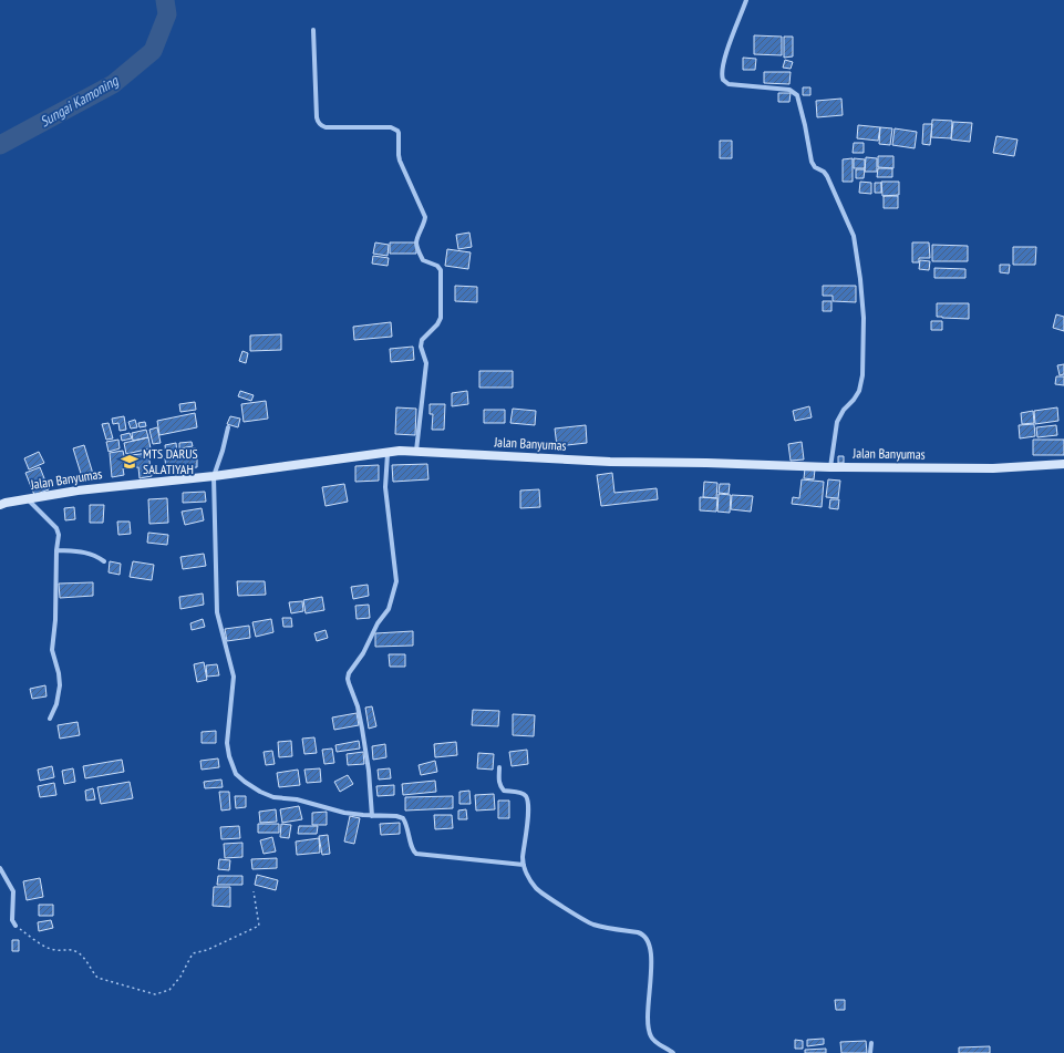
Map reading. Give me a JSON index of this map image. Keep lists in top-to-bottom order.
{
  "streets": {
    "street": ["Jalan Banyumas"]
  },
  "water": ["Sungai Kamoning"],
  "places": {
    "school or university": ["MTS DARUS SALATIYAH"]
  }
}
